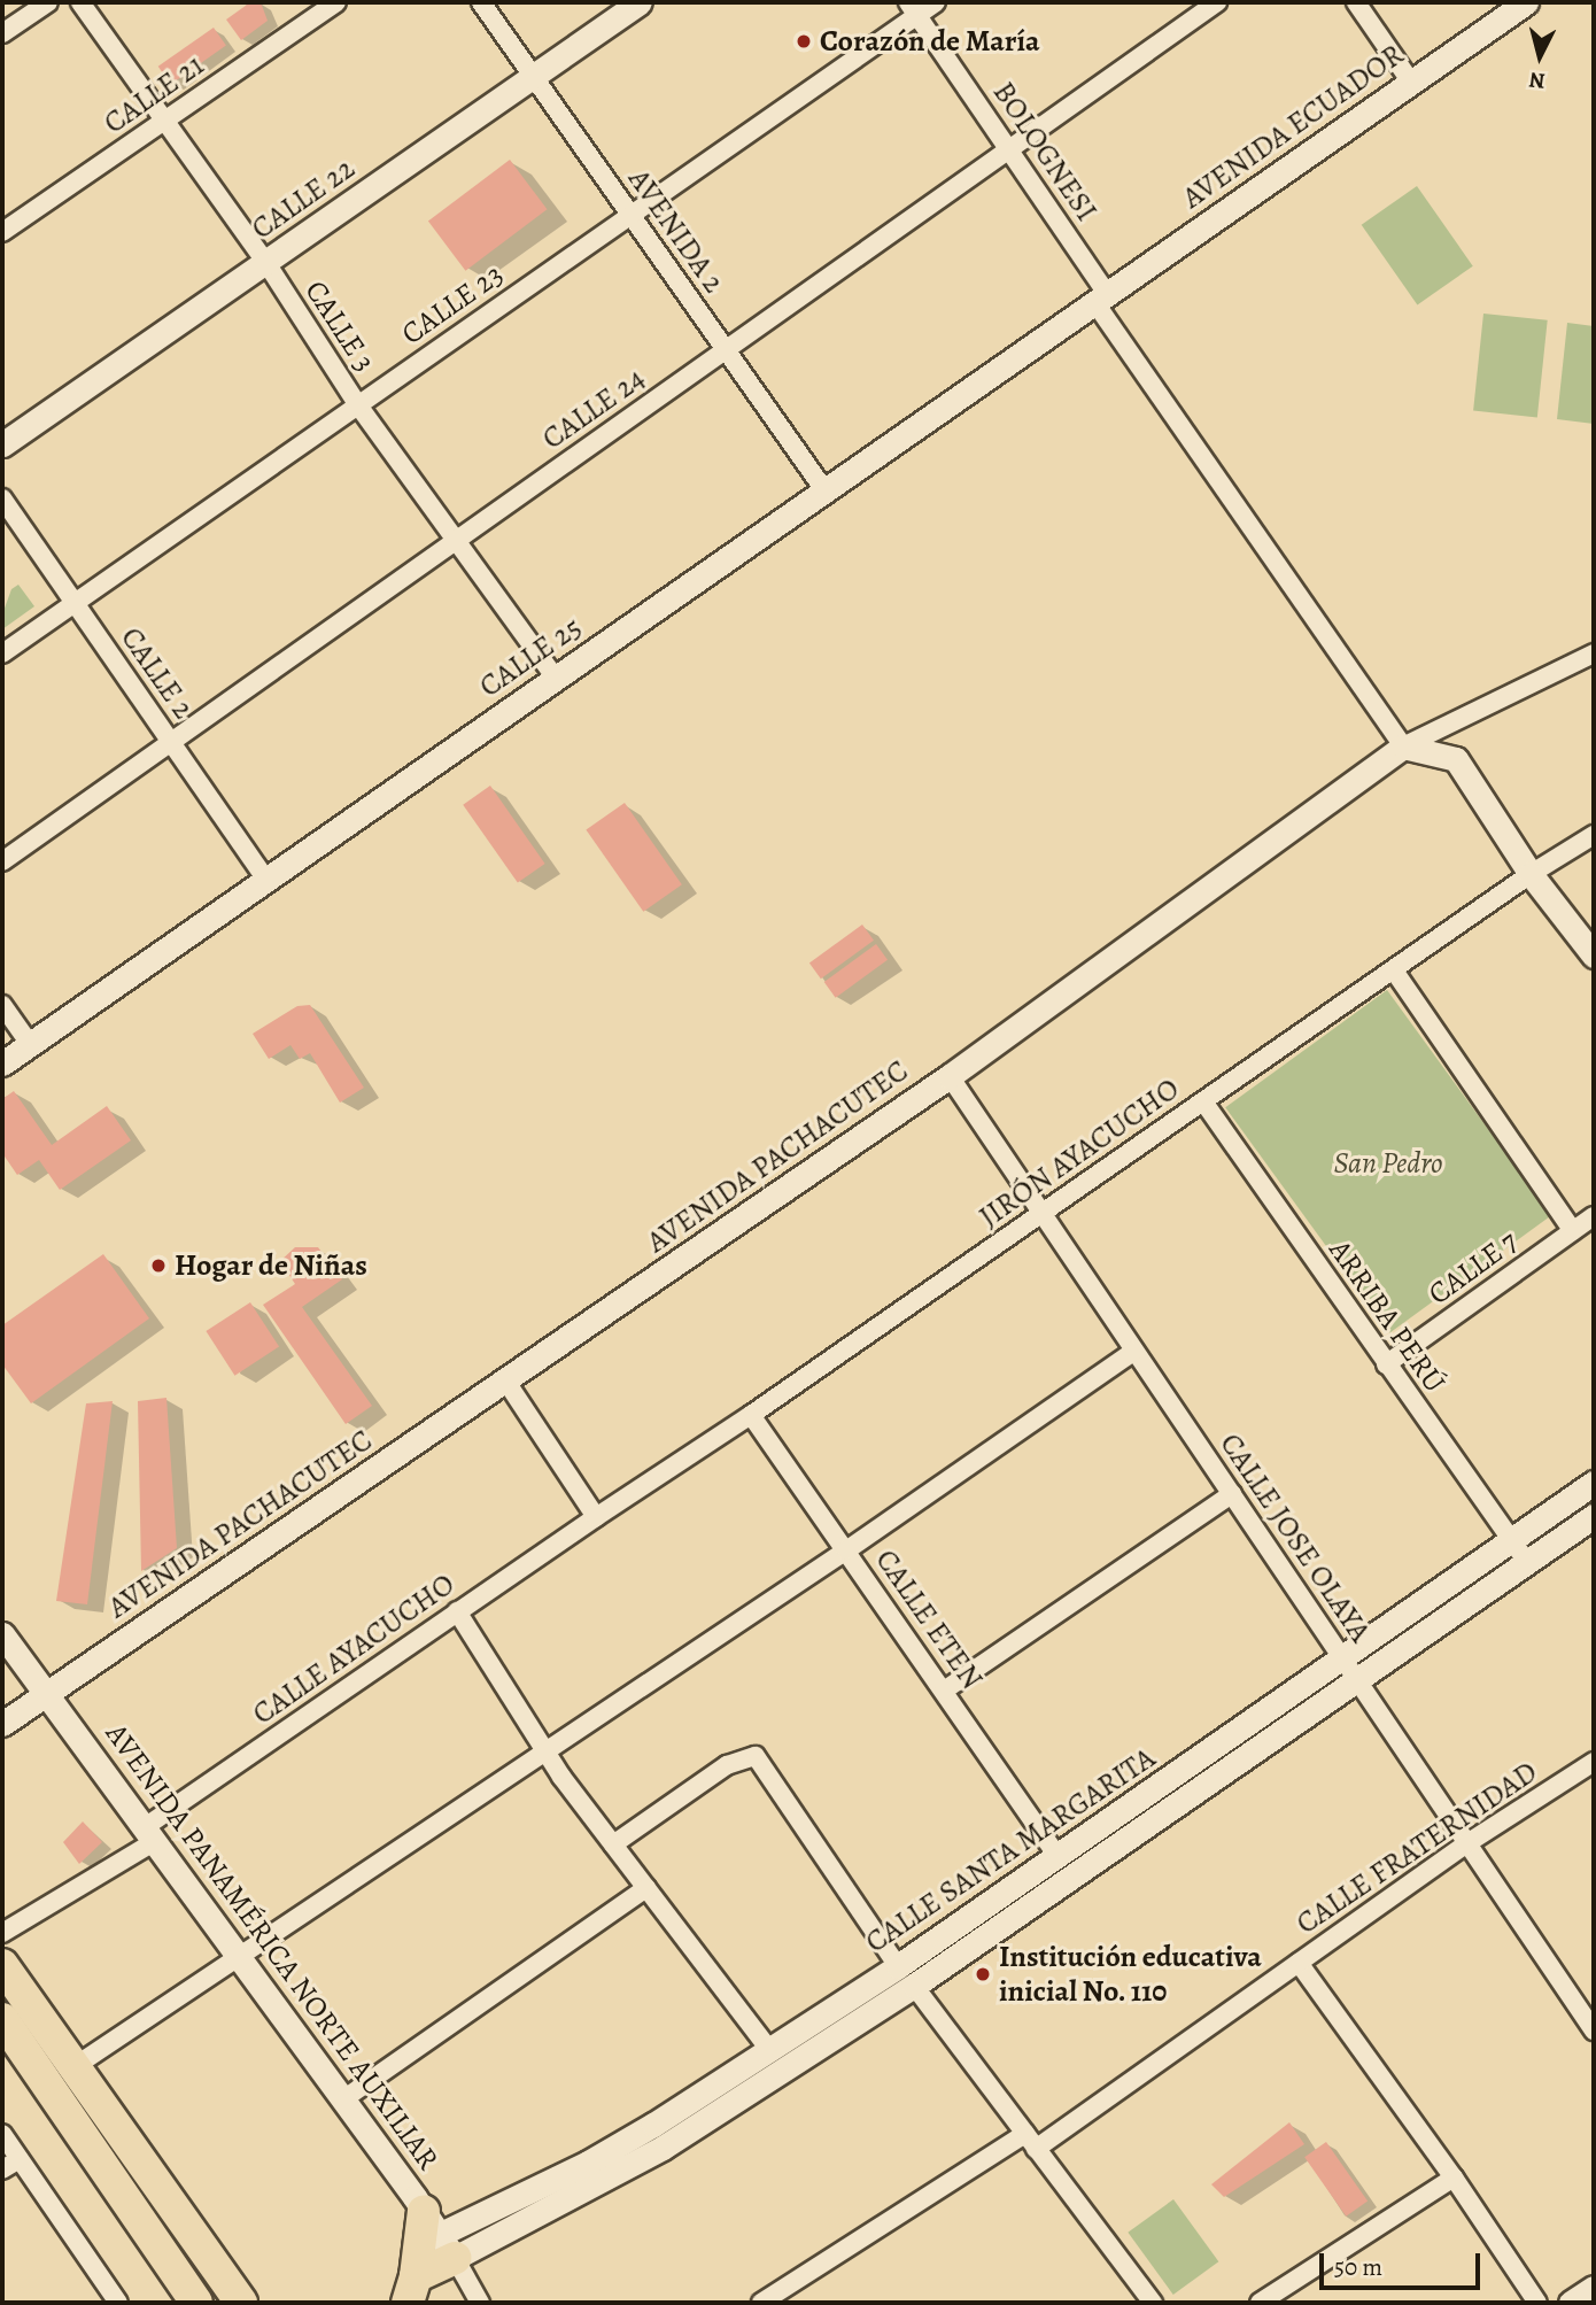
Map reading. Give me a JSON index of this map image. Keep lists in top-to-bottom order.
{
  "streets": {
    "main road": [
      "AVENIDA ECUADOR",
      "CALLE 22",
      "CALLE 25",
      "AVENIDA PACHACUTEC",
      "CALLE SANTA MARGARITA",
      "AVENIDA PANAMÉRICA NORTE AUXILIAR"
    ],
    "street": [
      "CALLE 21",
      "BOLOGNESI",
      "AVENIDA 2",
      "CALLE 23",
      "CALLE 3",
      "CALLE 24",
      "CALLE 2",
      "JIRÓN AYACUCHO",
      "CALLE 7",
      "ARRIBA PERÚ",
      "CALLE JOSE OLAYA",
      "CALLE ETEN",
      "CALLE AYACUCHO",
      "CALLE FRATERNIDAD"
    ]
  },
  "crossings": [
    ["CALLE 21", "CALLE 3"],
    ["AVENIDA ECUADOR", "BOLOGNESI"],
    ["AVENIDA ECUADOR", "CALLE 25"],
    ["BOLOGNESI", "CALLE 23"],
    ["BOLOGNESI", "CALLE 24"],
    ["BOLOGNESI", "CALLE 25"],
    ["BOLOGNESI", "AVENIDA PACHACUTEC"],
    ["CALLE 22", "AVENIDA 2"],
    ["CALLE 22", "CALLE 3"],
    ["AVENIDA 2", "CALLE 23"],
    ["AVENIDA 2", "CALLE 24"],
    ["AVENIDA 2", "CALLE 25"],
    ["CALLE 23", "CALLE 3"],
    ["CALLE 23", "CALLE 2"],
    ["CALLE 3", "CALLE 24"],
    ["CALLE 3", "CALLE 25"],
    ["CALLE 24", "CALLE 2"],
    ["CALLE 25", "CALLE 2"],
    ["JIRÓN AYACUCHO", "ARRIBA PERÚ"],
    ["JIRÓN AYACUCHO", "CALLE JOSE OLAYA"],
    ["JIRÓN AYACUCHO", "CALLE ETEN"],
    ["JIRÓN AYACUCHO", "CALLE AYACUCHO"],
    ["AVENIDA PACHACUTEC", "CALLE JOSE OLAYA"],
    ["AVENIDA PACHACUTEC", "AVENIDA PANAMÉRICA NORTE AUXILIAR"],
    ["CALLE 7", "ARRIBA PERÚ"],
    ["ARRIBA PERÚ", "CALLE SANTA MARGARITA"],
    ["CALLE JOSE OLAYA", "CALLE FRATERNIDAD"],
    ["CALLE JOSE OLAYA", "CALLE SANTA MARGARITA"],
    ["CALLE ETEN", "CALLE SANTA MARGARITA"],
    ["CALLE AYACUCHO", "AVENIDA PANAMÉRICA NORTE AUXILIAR"],
    ["CALLE SANTA MARGARITA", "AVENIDA PANAMÉRICA NORTE AUXILIAR"]
  ],
  "parks": ["San Pedro"],
  "places": ["Corazón de María", "Hogar de Niñas", "Institución educativa inicial No. 110"],
  "scale_bar": "50 m",
  "north": "bottom"
}
